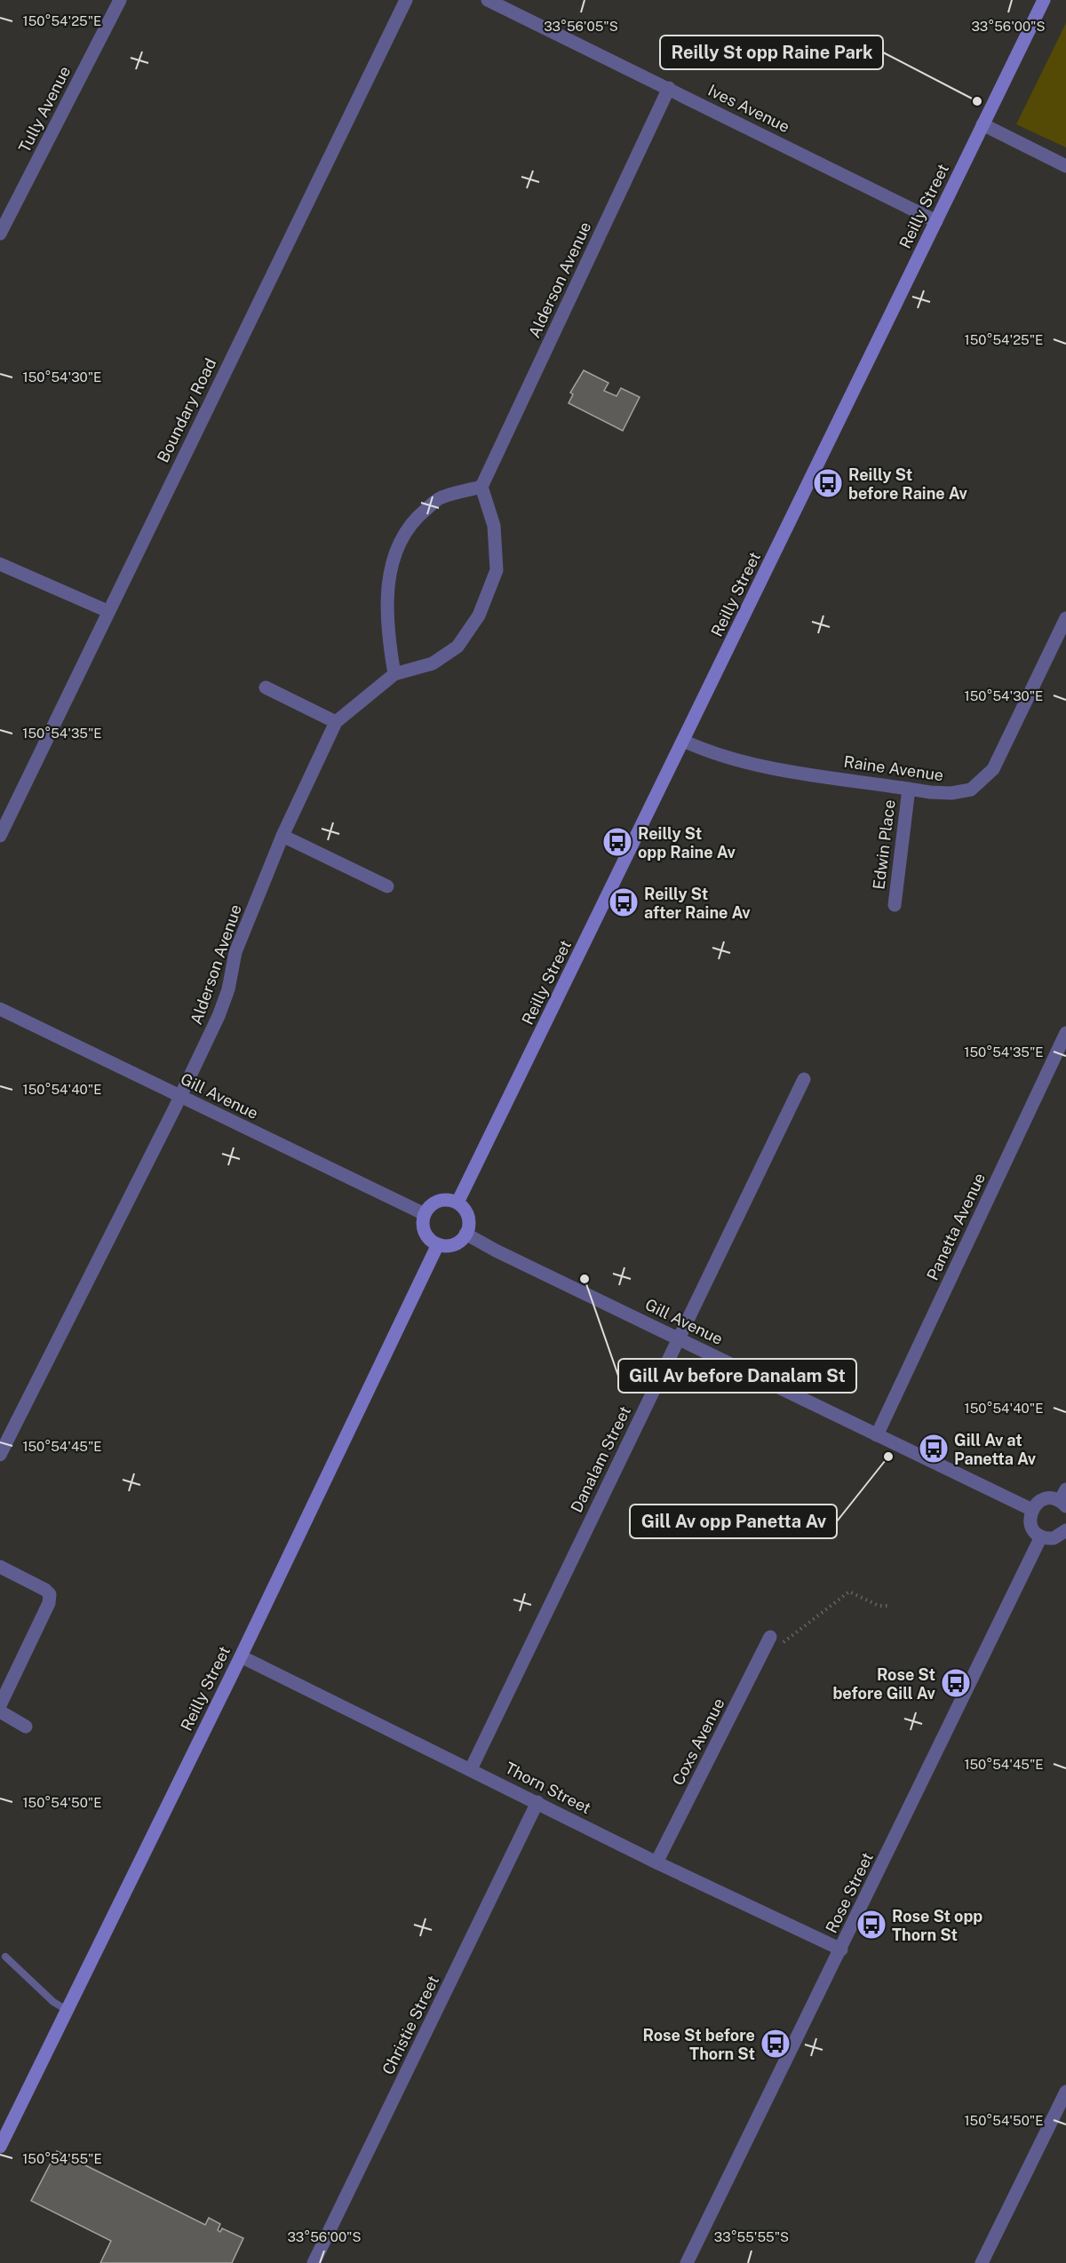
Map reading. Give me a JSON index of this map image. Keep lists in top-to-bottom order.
{
  "streets": {
    "main road": ["Reilly Street"],
    "street": [
      "Ives Avenue",
      "Tully Avenue",
      "Alderson Avenue",
      "Boundary Road",
      "Raine Avenue",
      "Edwin Place",
      "Gill Avenue",
      "Panetta Avenue",
      "Danalam Street",
      "Coxs Avenue",
      "Thorn Street",
      "Rose Street",
      "Christie Street"
    ]
  },
  "crossings": [
    ["Ives Avenue", "Reilly Street"],
    ["Ives Avenue", "Alderson Avenue"],
    ["Reilly Street", "Raine Avenue"],
    ["Reilly Street", "Gill Avenue"],
    ["Reilly Street", "Thorn Street"],
    ["Alderson Avenue", "Gill Avenue"],
    ["Raine Avenue", "Edwin Place"],
    ["Gill Avenue", "Panetta Avenue"],
    ["Gill Avenue", "Danalam Street"],
    ["Danalam Street", "Thorn Street"],
    ["Coxs Avenue", "Thorn Street"],
    ["Thorn Street", "Rose Street"],
    ["Thorn Street", "Christie Street"]
  ],
  "places": {
    "other": ["Reilly St opp Raine Park", "Gill Av before Danalam St", "Gill Av opp Panetta Av"],
    "bus stop": [
      "Reilly St before Raine Av",
      "Reilly St opp Raine Av",
      "Reilly St after Raine Av",
      "Gill Av at Panetta Av",
      "Rose St before Gill Av",
      "Rose St opp Thorn St",
      "Rose St before Thorn St"
    ]
  },
  "coordinates": [
    "150°54'25\"E",
    "33°56'05\"S",
    "33°56'00\"S",
    "150°54'30\"E",
    "150°54'35\"E",
    "150°54'40\"E",
    "150°54'45\"E",
    "150°54'50\"E",
    "150°54'55\"E",
    "33°55'55\"S"
  ]
}
